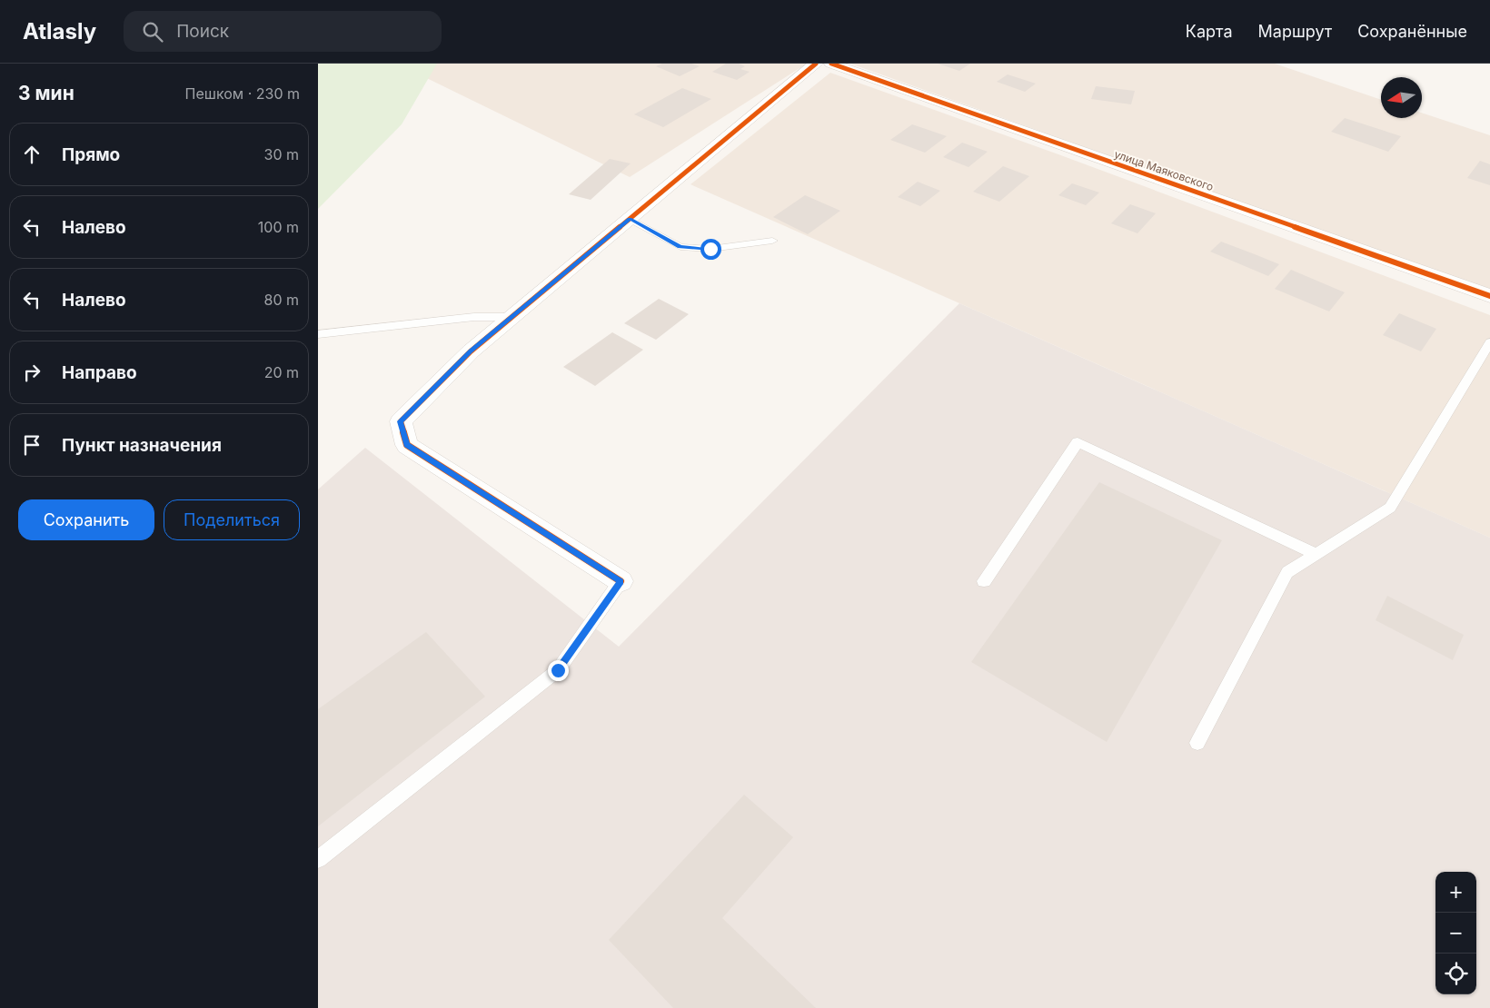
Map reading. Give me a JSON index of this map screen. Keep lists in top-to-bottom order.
{
  "streets": {
    "street": ["улица Маяковского"]
  },
  "north": "left",
  "page": {
    "header": "Atlasly",
    "search": "Поиск",
    "nav": ["Карта", "Маршрут", "Сохранённые"],
    "heading": ["3 мин", "Пешком · 230 m"],
    "list": [
      ["Прямо", "30 m"],
      ["Налево", "100 m"],
      ["Налево", "80 m"],
      ["Направо", "20 m"],
      "Пункт назначения"
    ],
    "buttons": ["Сохранить", "Поделиться"],
    "map_buttons": ["+", "−"]
  }
}
